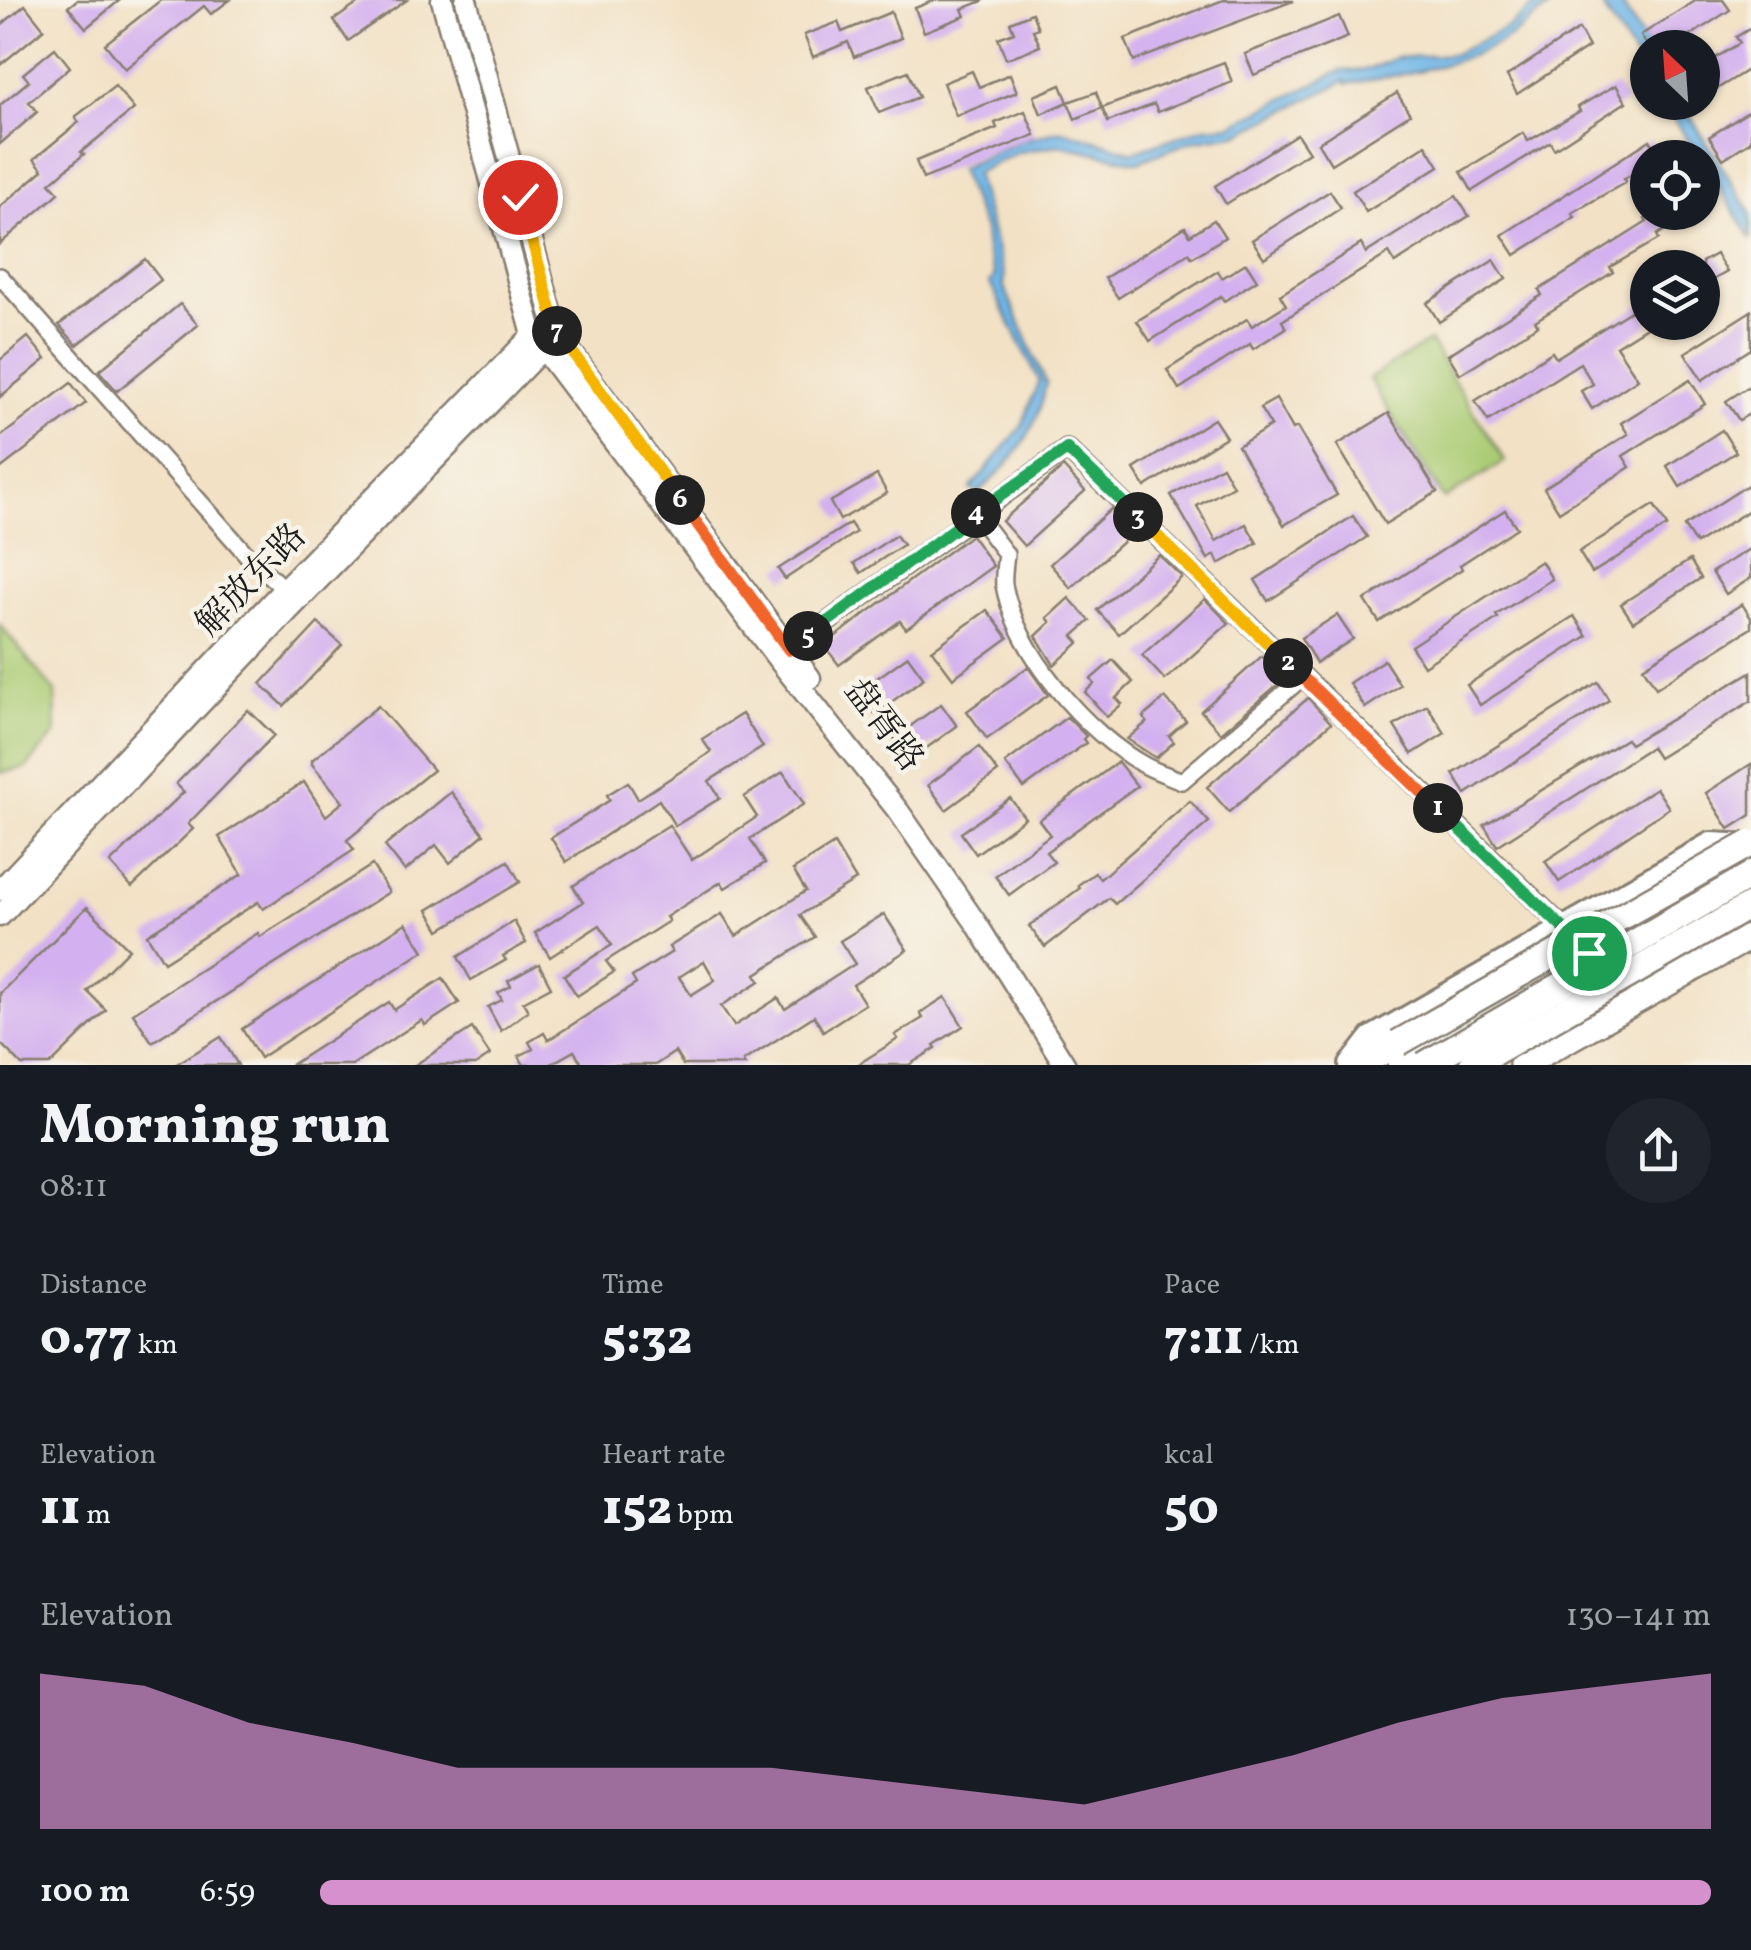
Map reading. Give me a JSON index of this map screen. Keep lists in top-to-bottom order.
{
  "streets": {
    "main road": ["解放东路", "盘胥路"]
  },
  "crossings": [
    ["解放东路", "盘胥路"]
  ],
  "north": "top left",
  "page": {
    "pins": [
      "7",
      "6",
      "4",
      "3",
      "5",
      "2",
      "1"
    ],
    "heading": ["Morning run", "08:11"],
    "stats": [
      ["Distance", "0.77 km"],
      ["Time", "5:32"],
      ["Pace", "7:11 /km"],
      ["Elevation", "11 m"],
      ["Heart rate", "152 bpm"],
      ["kcal", "50"]
    ],
    "chart": ["Elevation", "130–141 m"],
    "list": [
      {
        "name": "100 m",
        "note": "6:59"
      }
    ]
  }
}
